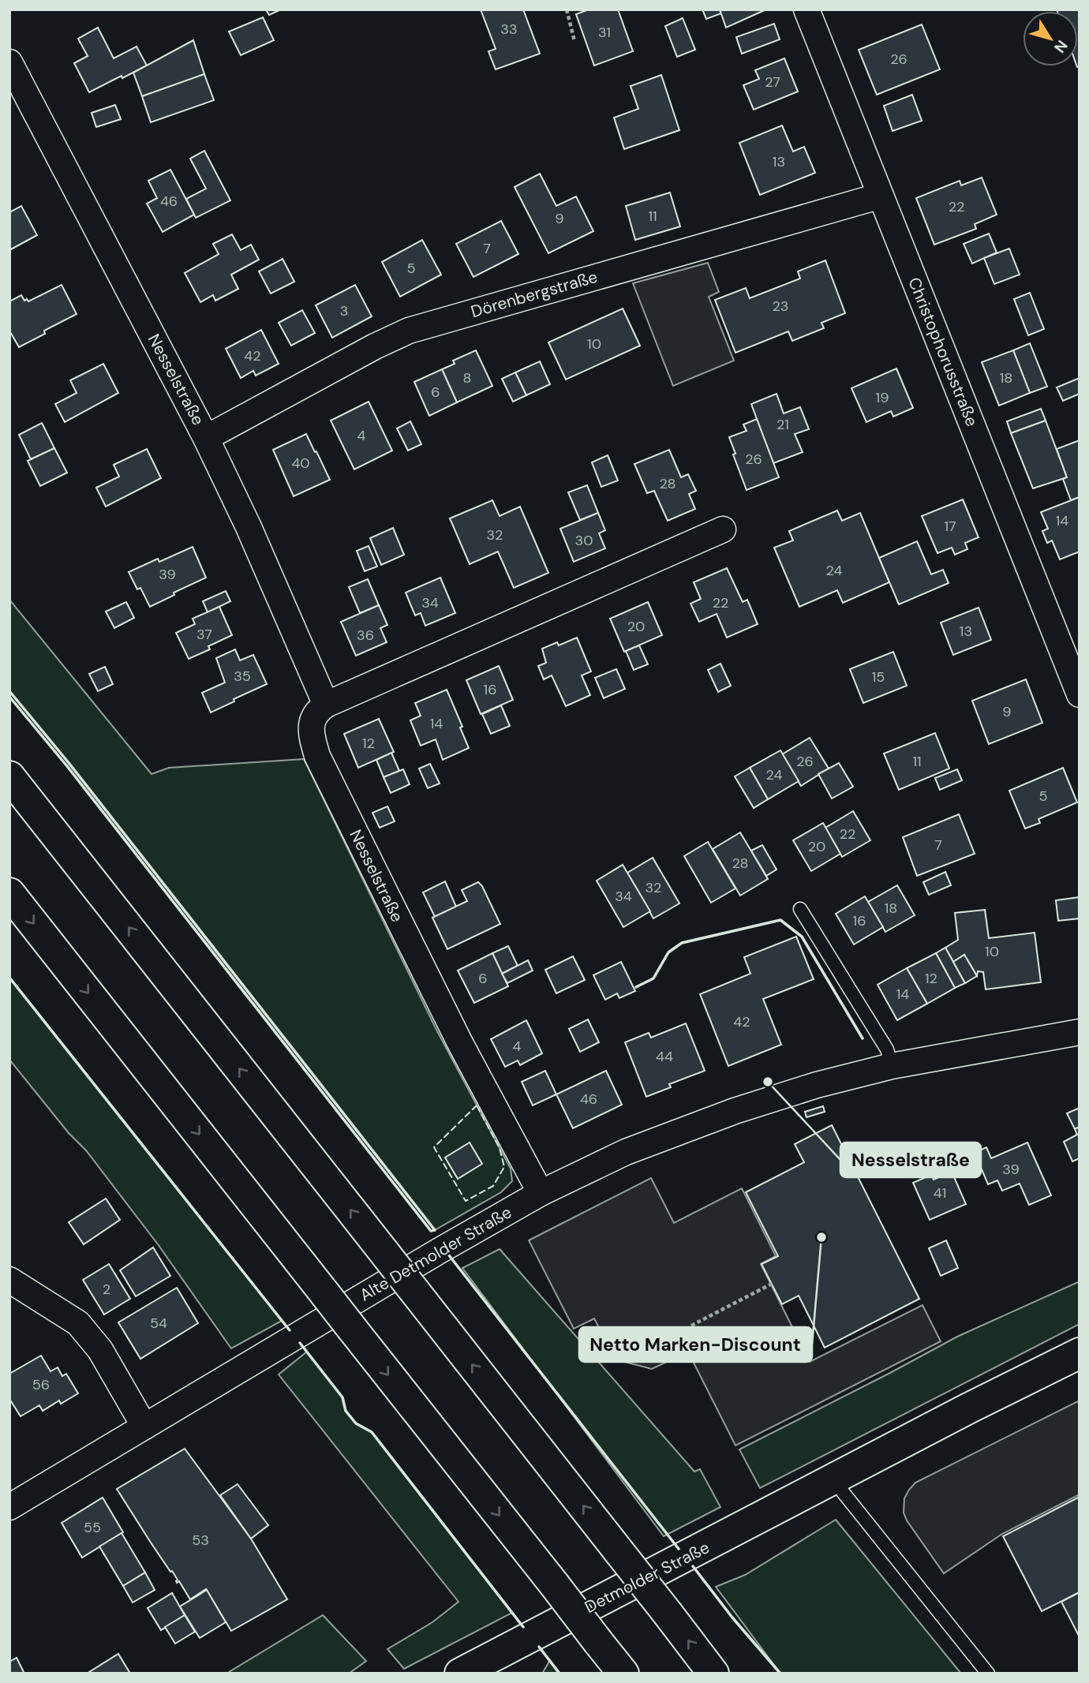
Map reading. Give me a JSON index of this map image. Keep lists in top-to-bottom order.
{
  "streets": {
    "main road": ["Detmolder Straße"],
    "street": [
      "Dörenbergstraße",
      "Christophorusstraße",
      "Nesselstraße",
      "Alte Detmolder Straße"
    ]
  },
  "crossings": [
    ["Dörenbergstraße", "Christophorusstraße"],
    ["Dörenbergstraße", "Nesselstraße"],
    ["Nesselstraße", "Alte Detmolder Straße"]
  ],
  "places": ["Nesselstraße", "Netto Marken-Discount"],
  "house_numbers": [
    "33",
    "31",
    "26",
    "27",
    "13",
    "46",
    "22",
    "11",
    "9",
    "7",
    "5",
    "23",
    "3",
    "10",
    "42",
    "8",
    "18",
    "6",
    "19",
    "21",
    "4",
    "26",
    "40",
    "28",
    "14",
    "17",
    "32",
    "30",
    "24",
    "39",
    "34",
    "22",
    "20",
    "13",
    "37",
    "36",
    "35",
    "15",
    "16",
    "9",
    "14",
    "12",
    "26",
    "11",
    "24",
    "5",
    "22",
    "7",
    "20",
    "28",
    "32",
    "34",
    "18",
    "16",
    "10",
    "6",
    "12",
    "14",
    "42",
    "4",
    "44",
    "46",
    "39",
    "41",
    "2",
    "54",
    "56",
    "55",
    "53"
  ],
  "north": "bottom right"
}
